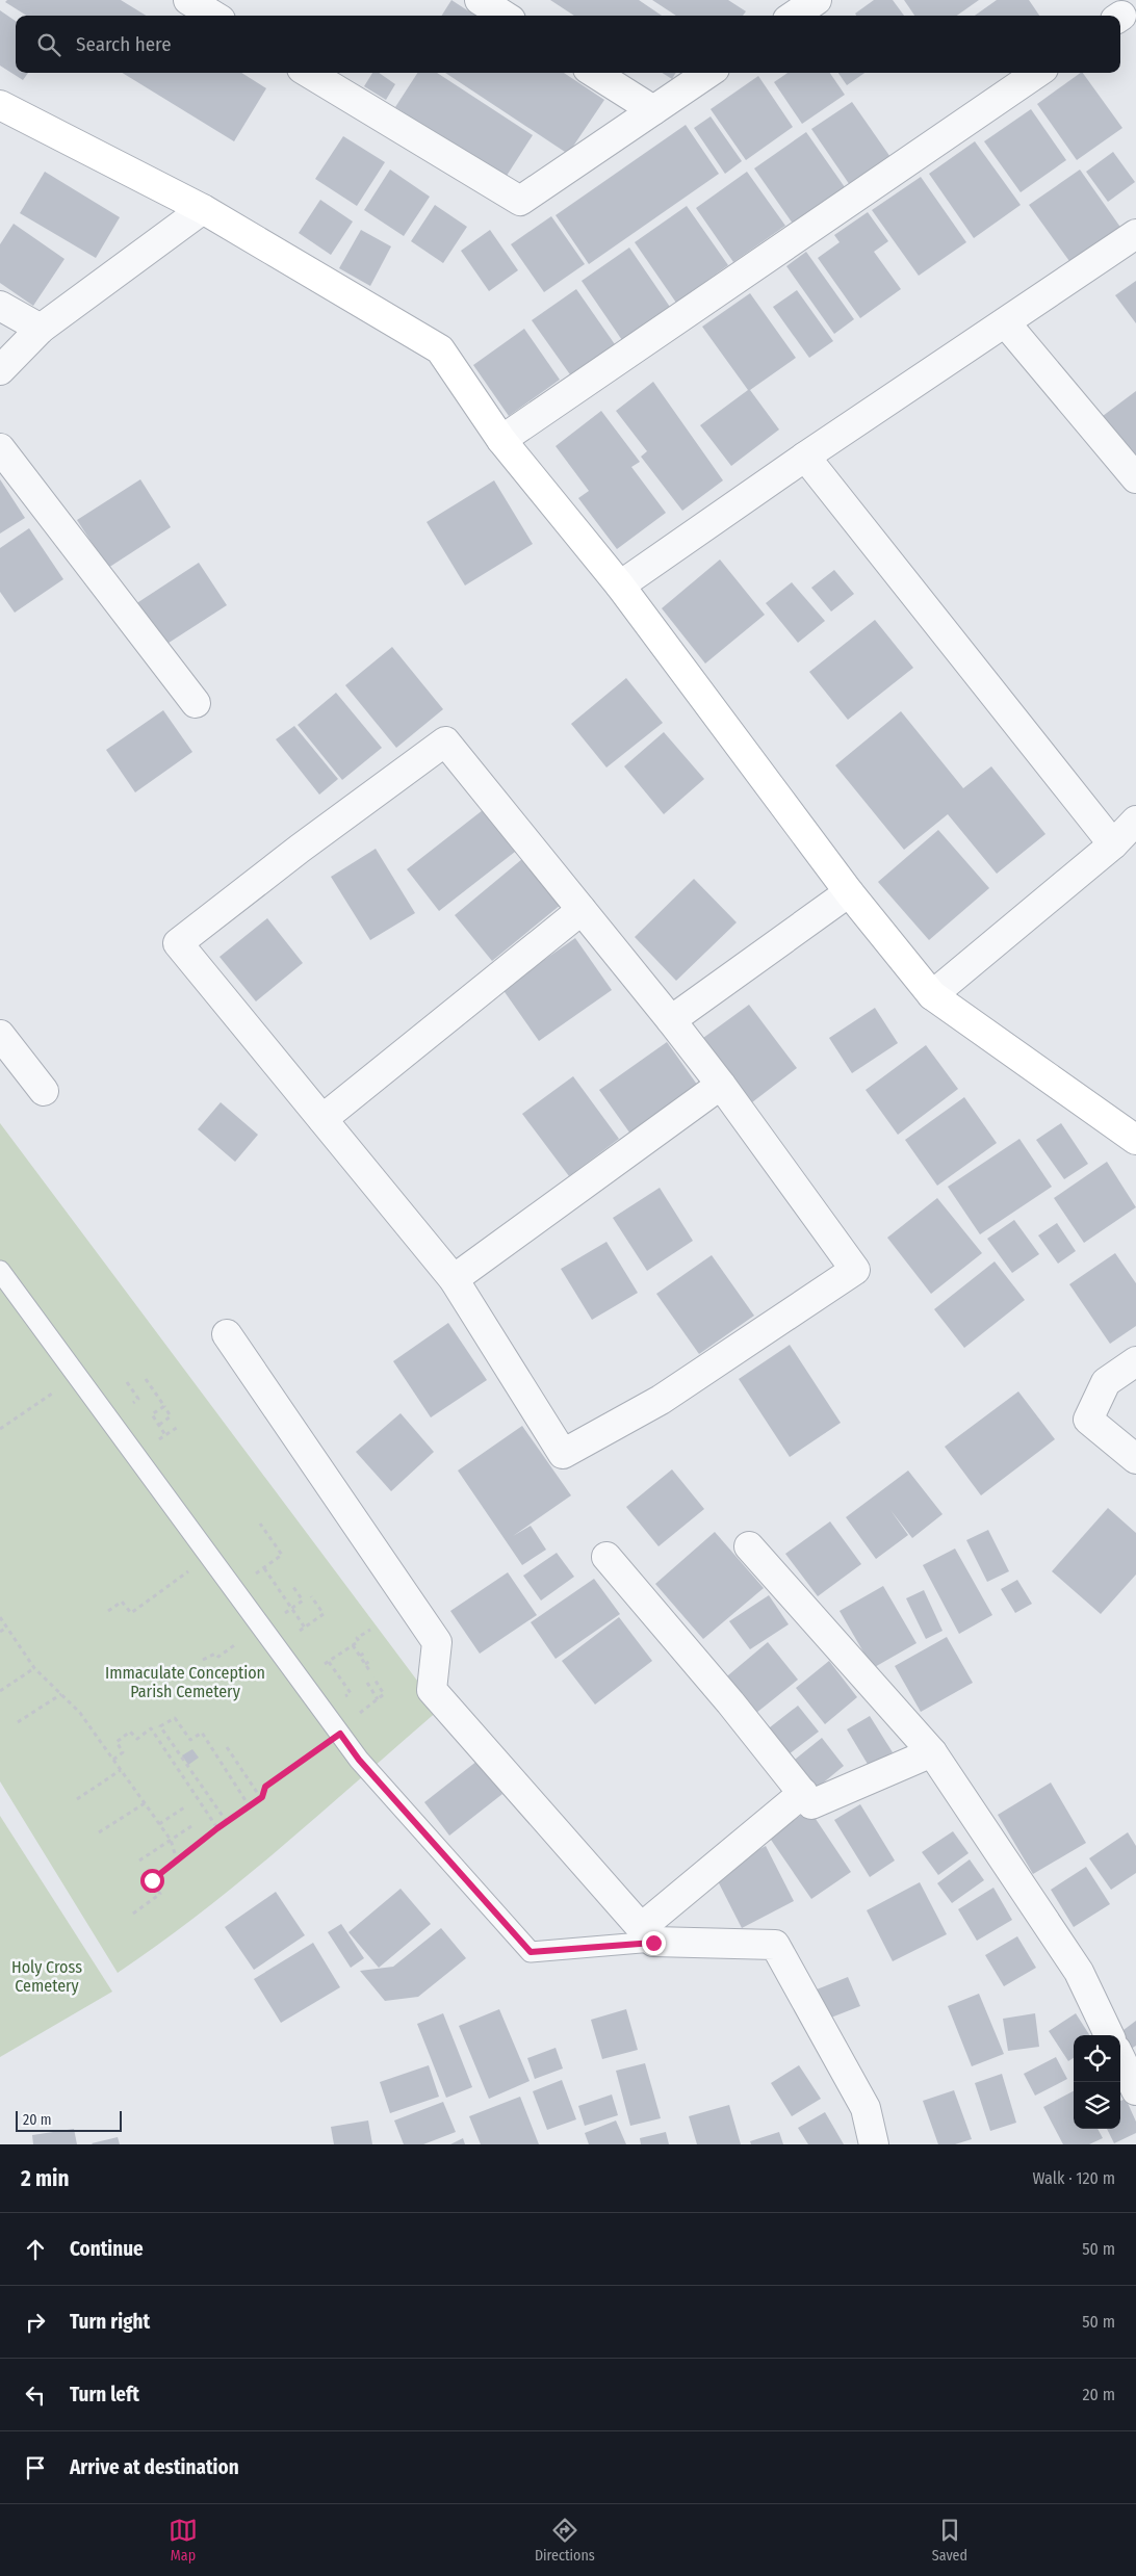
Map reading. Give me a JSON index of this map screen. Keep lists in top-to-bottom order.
{
  "parks": ["Immaculate Conception Parish Cemetery", "Holy Cross Cemetery"],
  "scale_bar": "20 m",
  "page": {
    "search": "Search here",
    "scale": "20 m",
    "heading": ["2 min", "Walk · 120 m"],
    "list": [
      ["Continue", "50 m"],
      ["Turn right", "50 m"],
      ["Turn left", "20 m"],
      "Arrive at destination"
    ],
    "nav": ["Map", "Directions", "Saved"]
  }
}
